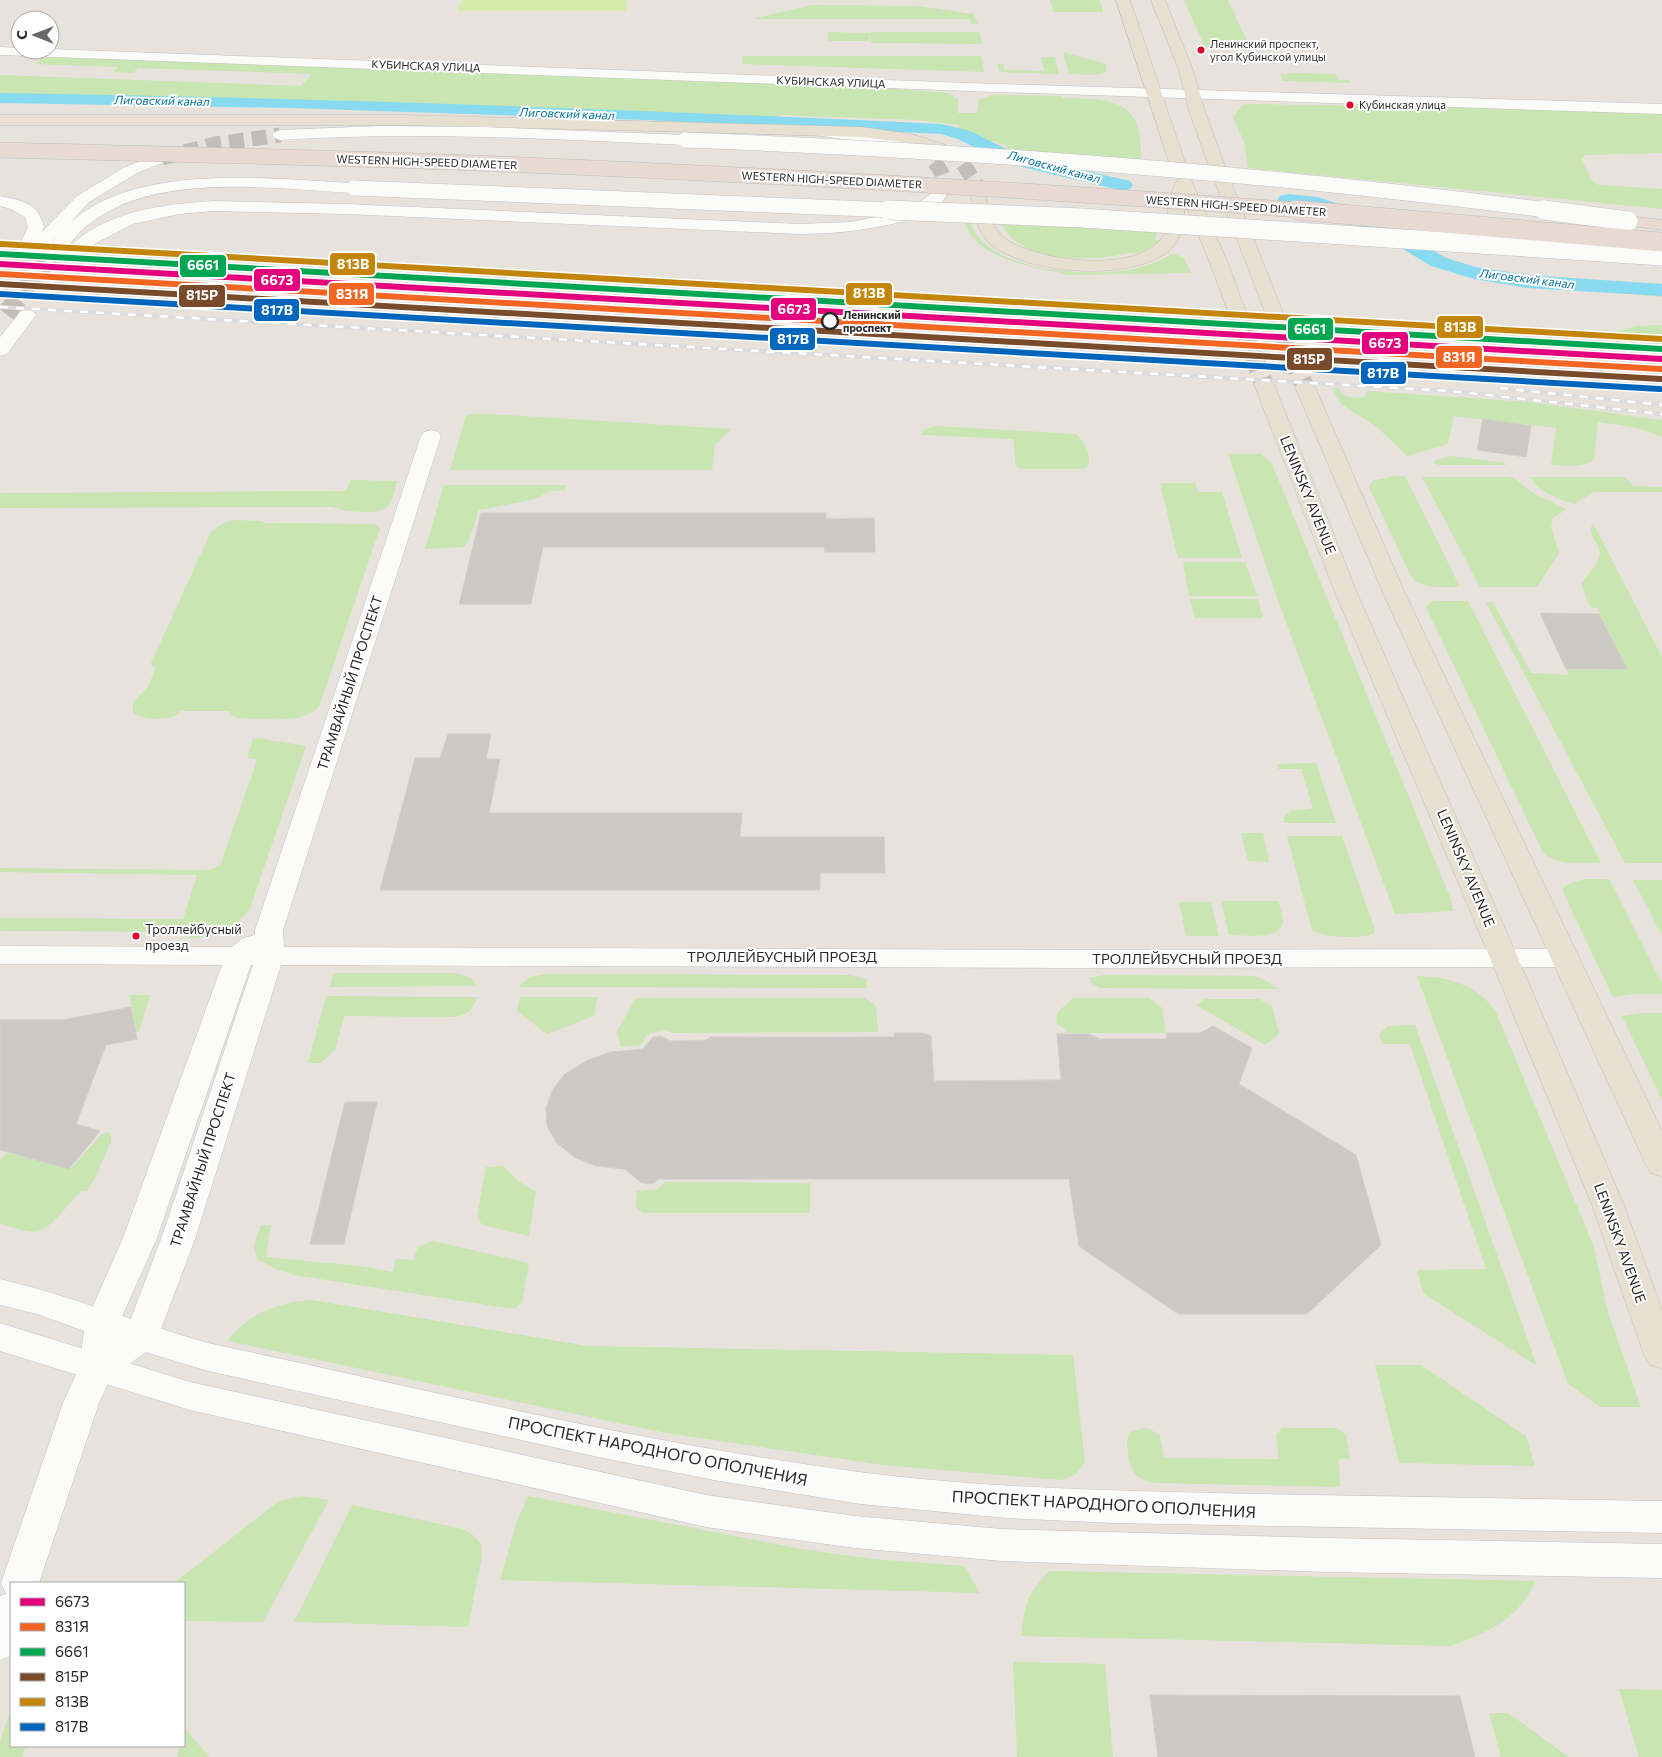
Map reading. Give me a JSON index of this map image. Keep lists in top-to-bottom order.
{
  "streets": {
    "highway": ["WESTERN HIGH-SPEED DIAMETER"],
    "main road": [
      "КУБИНСКАЯ УЛИЦА",
      "LENINSKY AVENUE",
      "ТРАМВАЙНЫЙ ПРОСПЕКТ",
      "ТРОЛЛЕЙБУСНЫЙ ПРОЕЗД",
      "ПРОСПЕКТ НАРОДНОГО ОПОЛЧЕНИЯ"
    ]
  },
  "crossings": [
    ["LENINSKY AVENUE", "ТРОЛЛЕЙБУСНЫЙ ПРОЕЗД"],
    ["ТРАМВАЙНЫЙ ПРОСПЕКТ", "ТРОЛЛЕЙБУСНЫЙ ПРОЕЗД"],
    ["ТРАМВАЙНЫЙ ПРОСПЕКТ", "ПРОСПЕКТ НАРОДНОГО ОПОЛЧЕНИЯ"]
  ],
  "water": ["Лиговский канал"],
  "places": [
    "Ленинский проспект, угол Кубинской улицы",
    "Кубинская улица",
    "Ленинский проспект",
    "Троллейбусный проезд"
  ],
  "lines": [
    "transit line 813В",
    "transit line 6661",
    "transit line 6673",
    "transit line 831Я",
    "transit line 815Р",
    "transit line 817В"
  ],
  "legend": [
    "6673",
    "831Я",
    "6661",
    "815Р",
    "813В",
    "817В"
  ],
  "north": "left"
}
